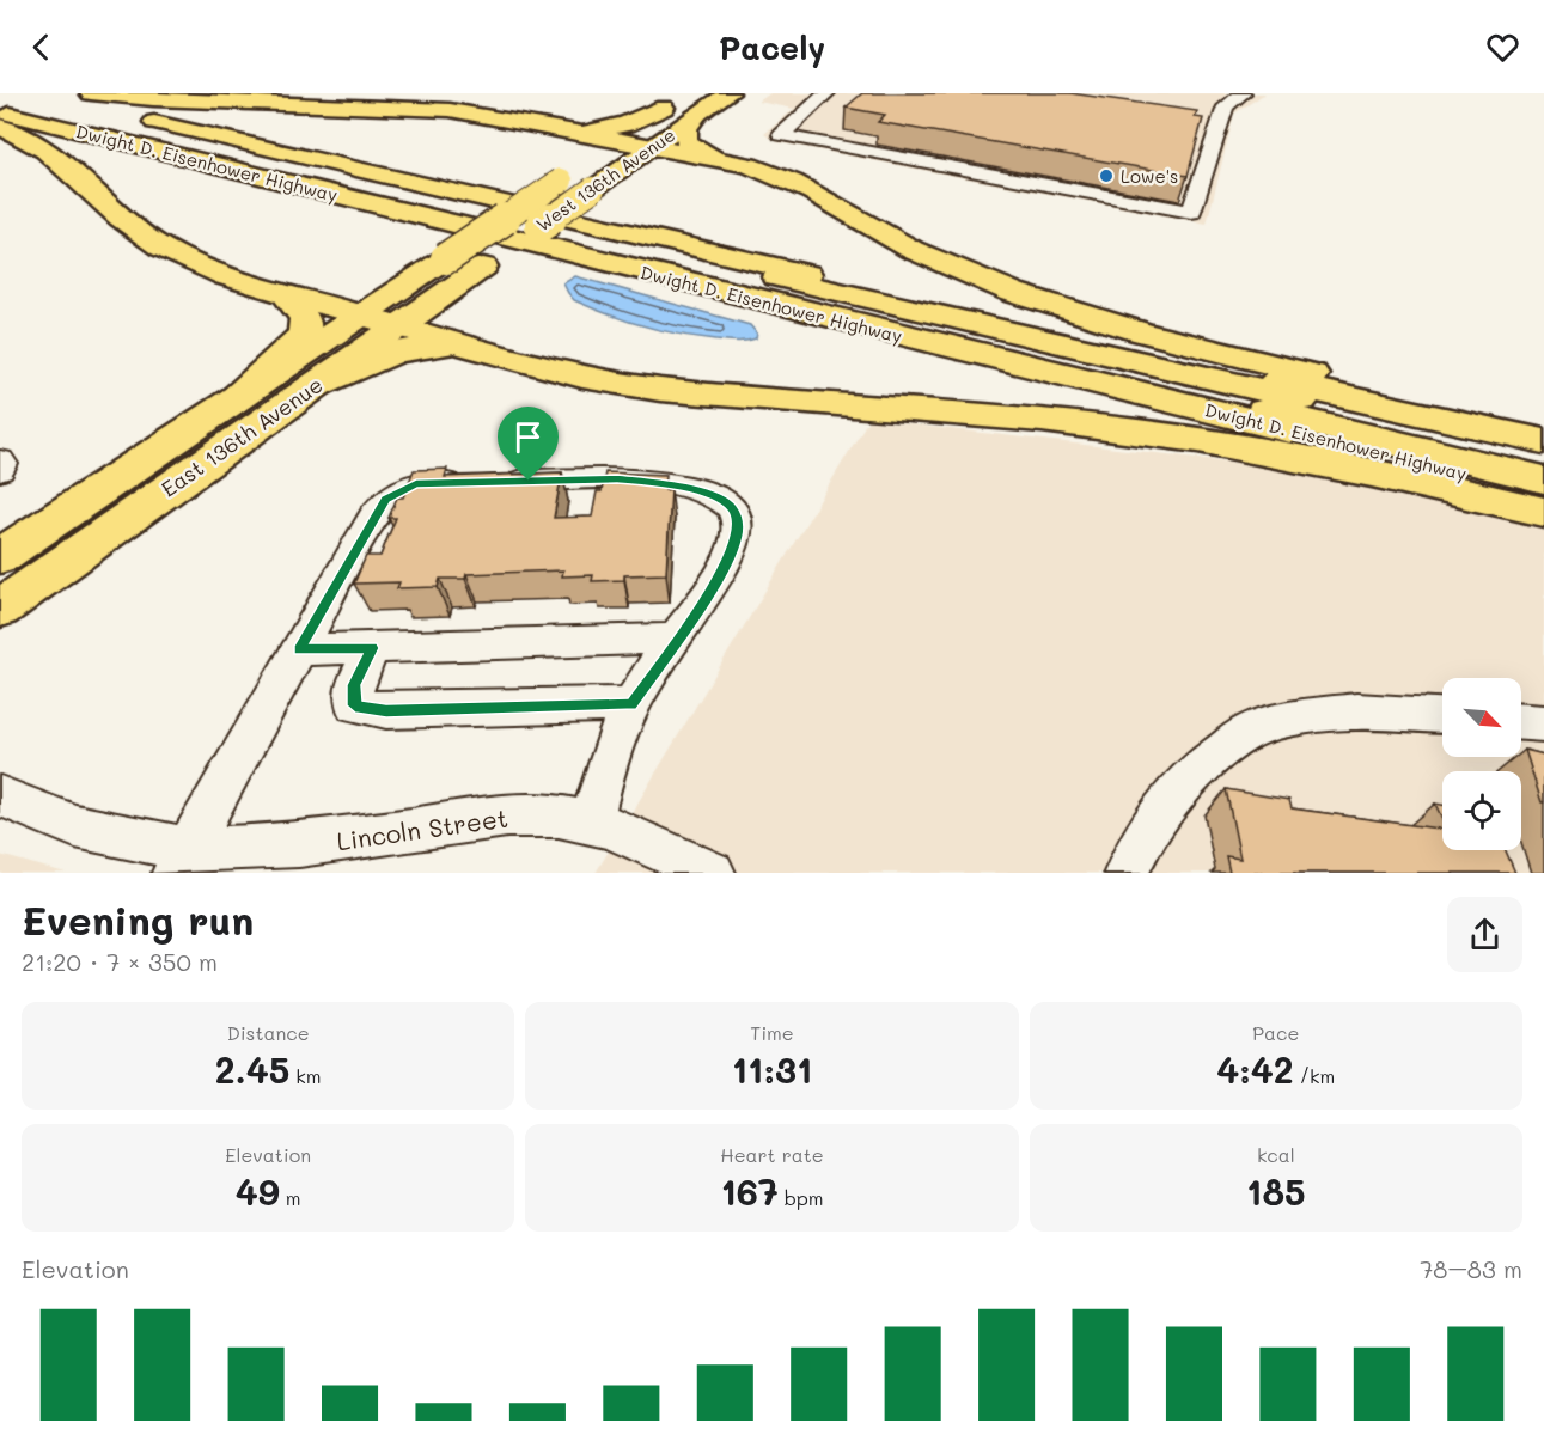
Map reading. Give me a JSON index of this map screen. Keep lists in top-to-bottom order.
{
  "streets": {
    "main road": ["Dwight D. Eisenhower Highway", "West 136th Avenue", "East 136th Avenue"],
    "street": ["Lincoln Street"]
  },
  "crossings": [
    ["West 136th Avenue", "East 136th Avenue"]
  ],
  "places": ["Lowe's"],
  "north": "bottom right",
  "page": {
    "header": "Pacely",
    "heading": ["Evening run", "21:20 · 7 × 350 m"],
    "stats": [
      ["Distance", "2.45 km"],
      ["Time", "11:31"],
      ["Pace", "4:42 /km"],
      ["Elevation", "49 m"],
      ["Heart rate", "167 bpm"],
      ["kcal", "185"]
    ],
    "chart": ["Elevation", "78–83 m"]
  }
}
